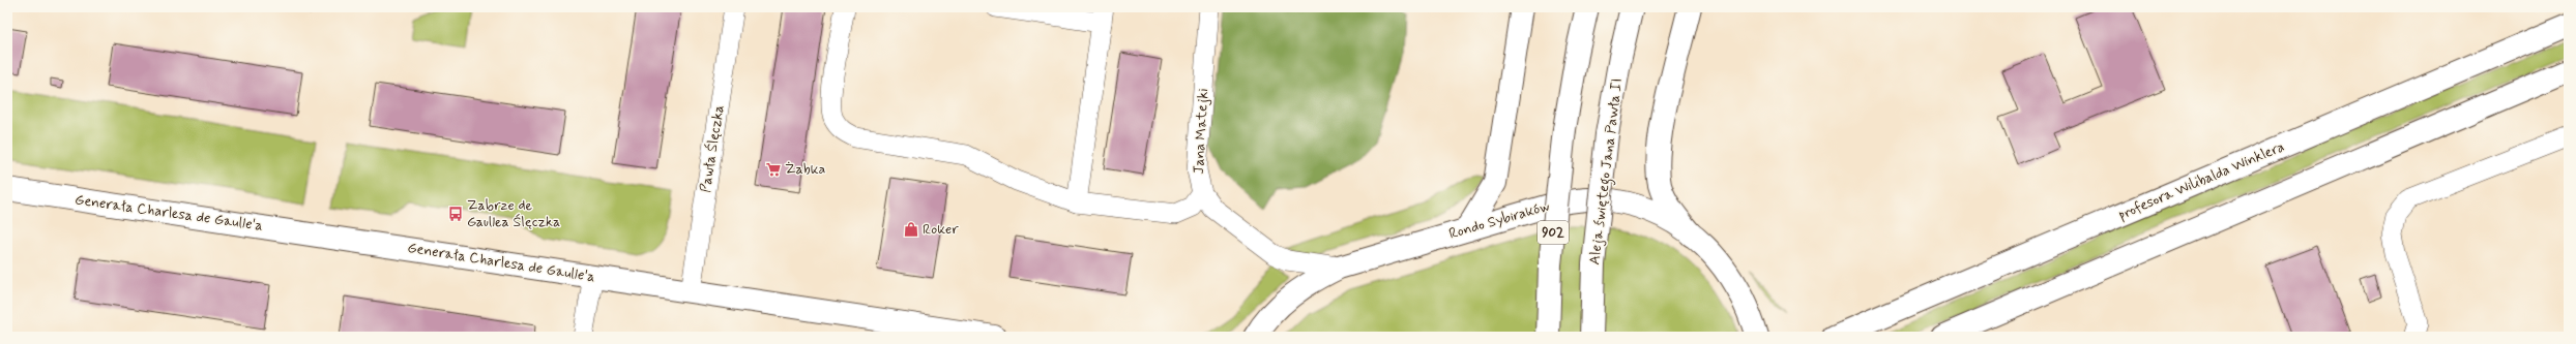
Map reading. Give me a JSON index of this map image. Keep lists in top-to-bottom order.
{
  "streets": {
    "main road": [
      "Aleja świętego Jana Pawła II",
      "profesora Wilibalda Winklera",
      "Generała Charlesa de Gaulle'a",
      "Rondo Sybiraków",
      "902"
    ],
    "street": ["Jana Matejki", "Pawła Ślęczka"]
  },
  "crossings": [
    ["Jana Matejki", "Rondo Sybiraków"],
    ["Pawła Ślęczka", "Generała Charlesa de Gaulle'a"]
  ],
  "places": {
    "supermarket": ["Żabka"],
    "bus stop": ["Zabrze de Gaullea Ślęczka"],
    "shop": ["Roker"]
  }
}
